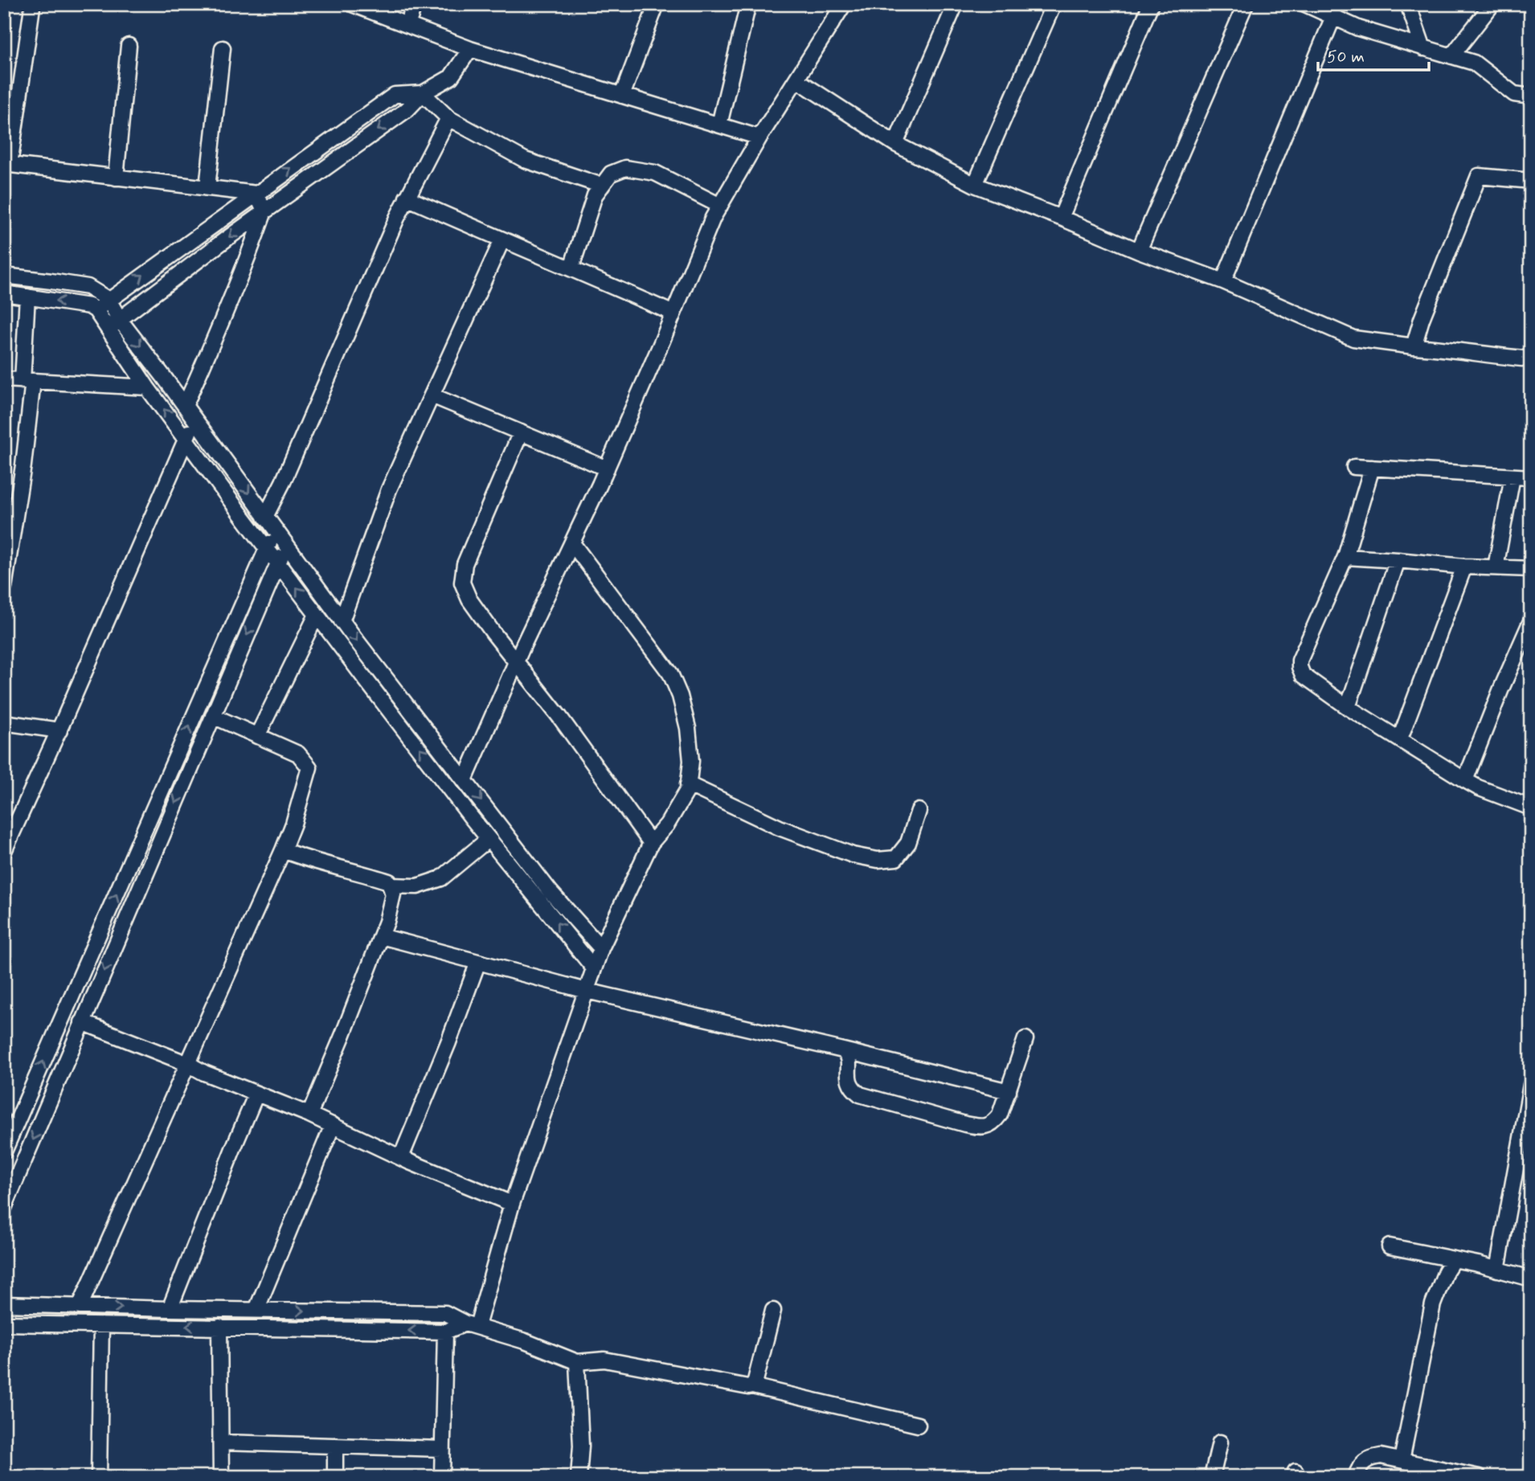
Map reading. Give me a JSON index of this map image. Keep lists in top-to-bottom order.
{
  "scale_bar": "50 m"
}
